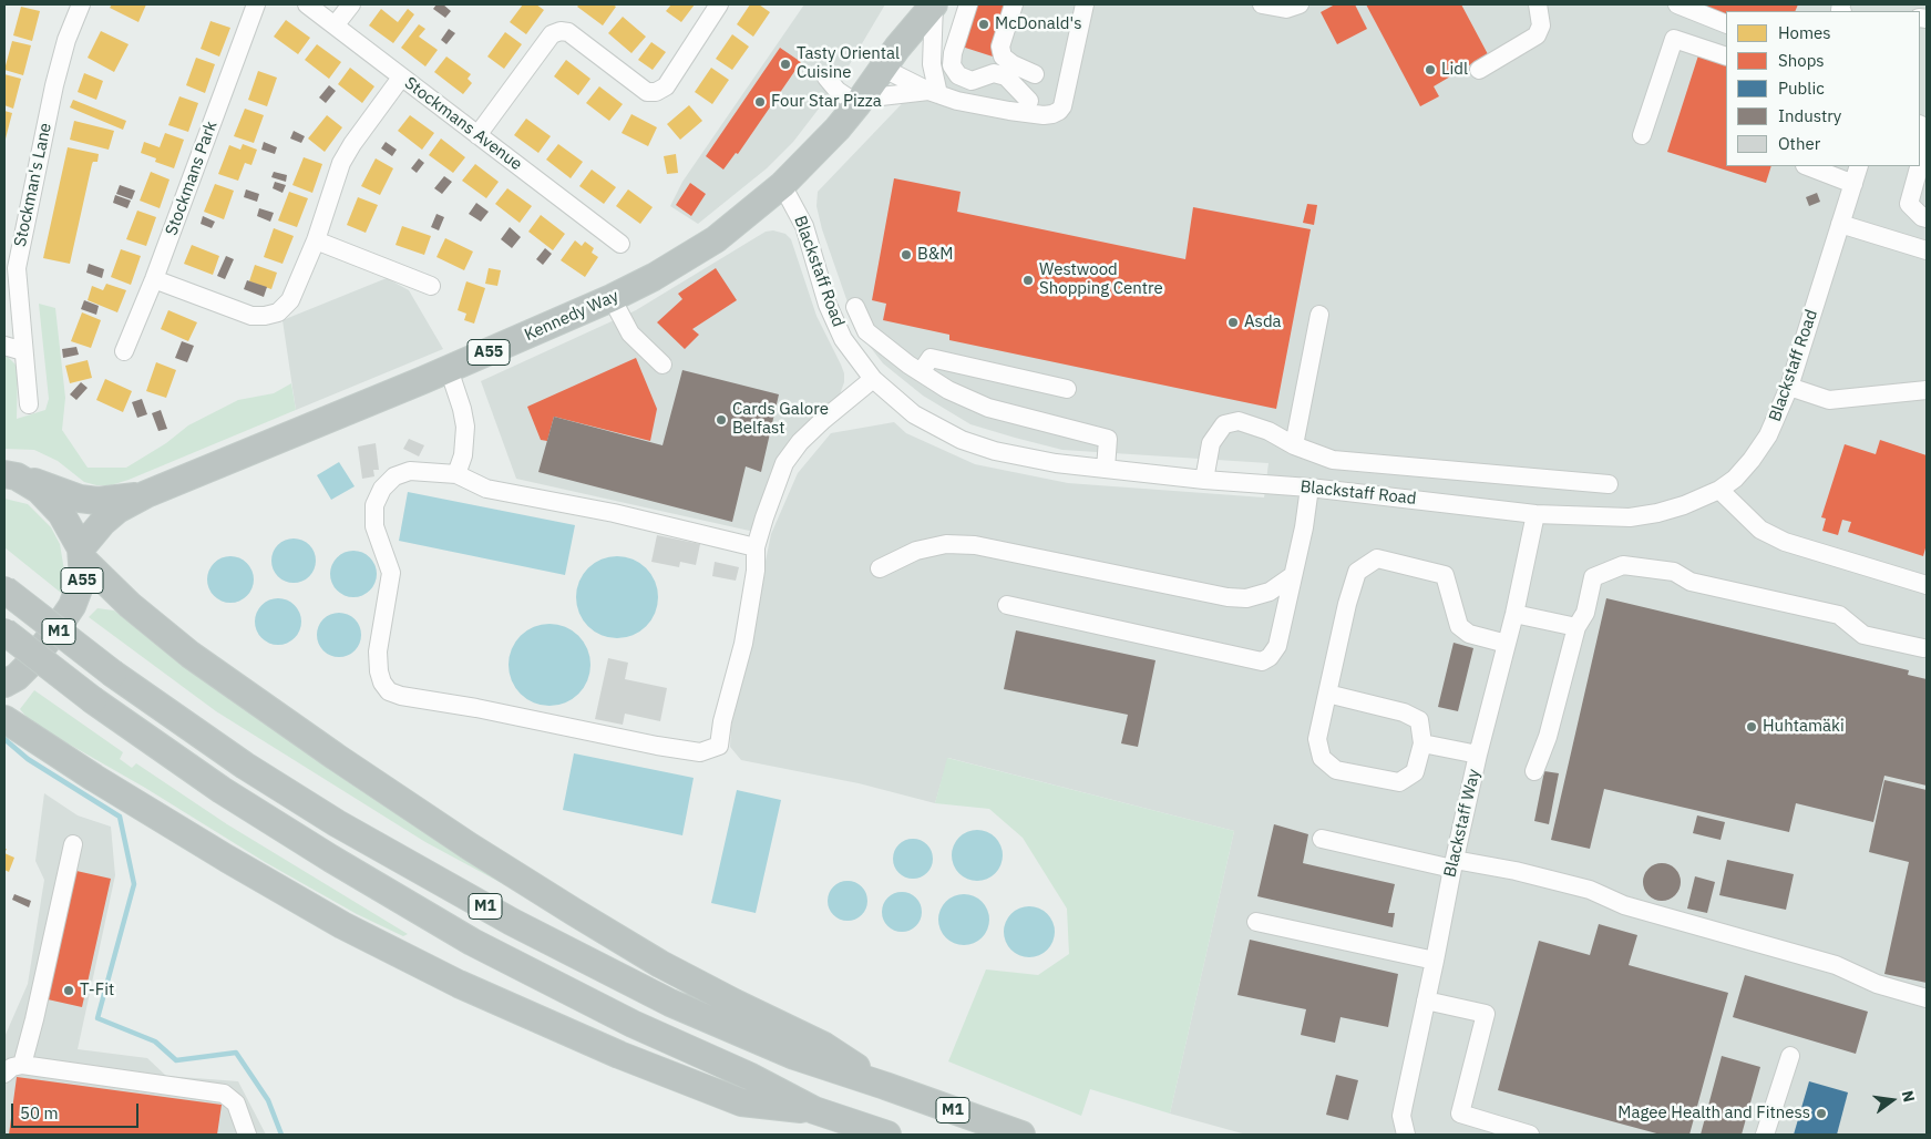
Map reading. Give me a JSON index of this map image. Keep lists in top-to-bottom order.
{
  "streets": {
    "highway": ["Kennedy Way", "A55", "M1"],
    "street": [
      "Stockmans Avenue",
      "Stockmans Park",
      "Stockman's Lane",
      "Blackstaff Road",
      "Blackstaff Way"
    ]
  },
  "crossings": [
    ["Blackstaff Road", "Kennedy Way"],
    ["Blackstaff Road", "Blackstaff Way"],
    ["Kennedy Way", "A55"],
    ["Kennedy Way", "M1"],
    ["A55", "M1"]
  ],
  "places": [
    "McDonald's",
    "Tasty Oriental Cuisine",
    "Lidl",
    "Four Star Pizza",
    "B&M",
    "Westwood Shopping Centre",
    "Asda",
    "Cards Galore Belfast",
    "Huhtamäki",
    "T-Fit",
    "Magee Health and Fitness"
  ],
  "legend": [
    "Homes",
    "Shops",
    "Public",
    "Industry",
    "Other"
  ],
  "scale_bar": "50 m",
  "north": "right"
}
